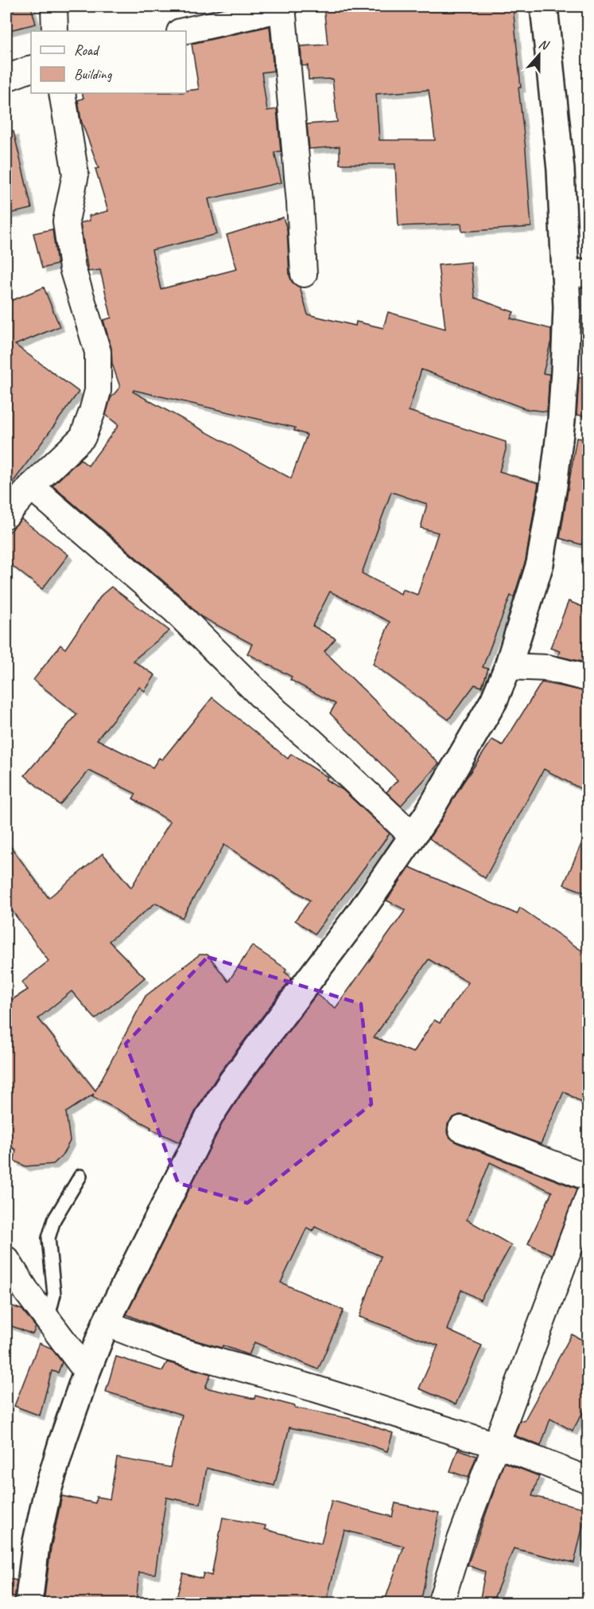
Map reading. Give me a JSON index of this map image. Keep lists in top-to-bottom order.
{
  "legend": ["Road", "Building"],
  "north": "top"
}
